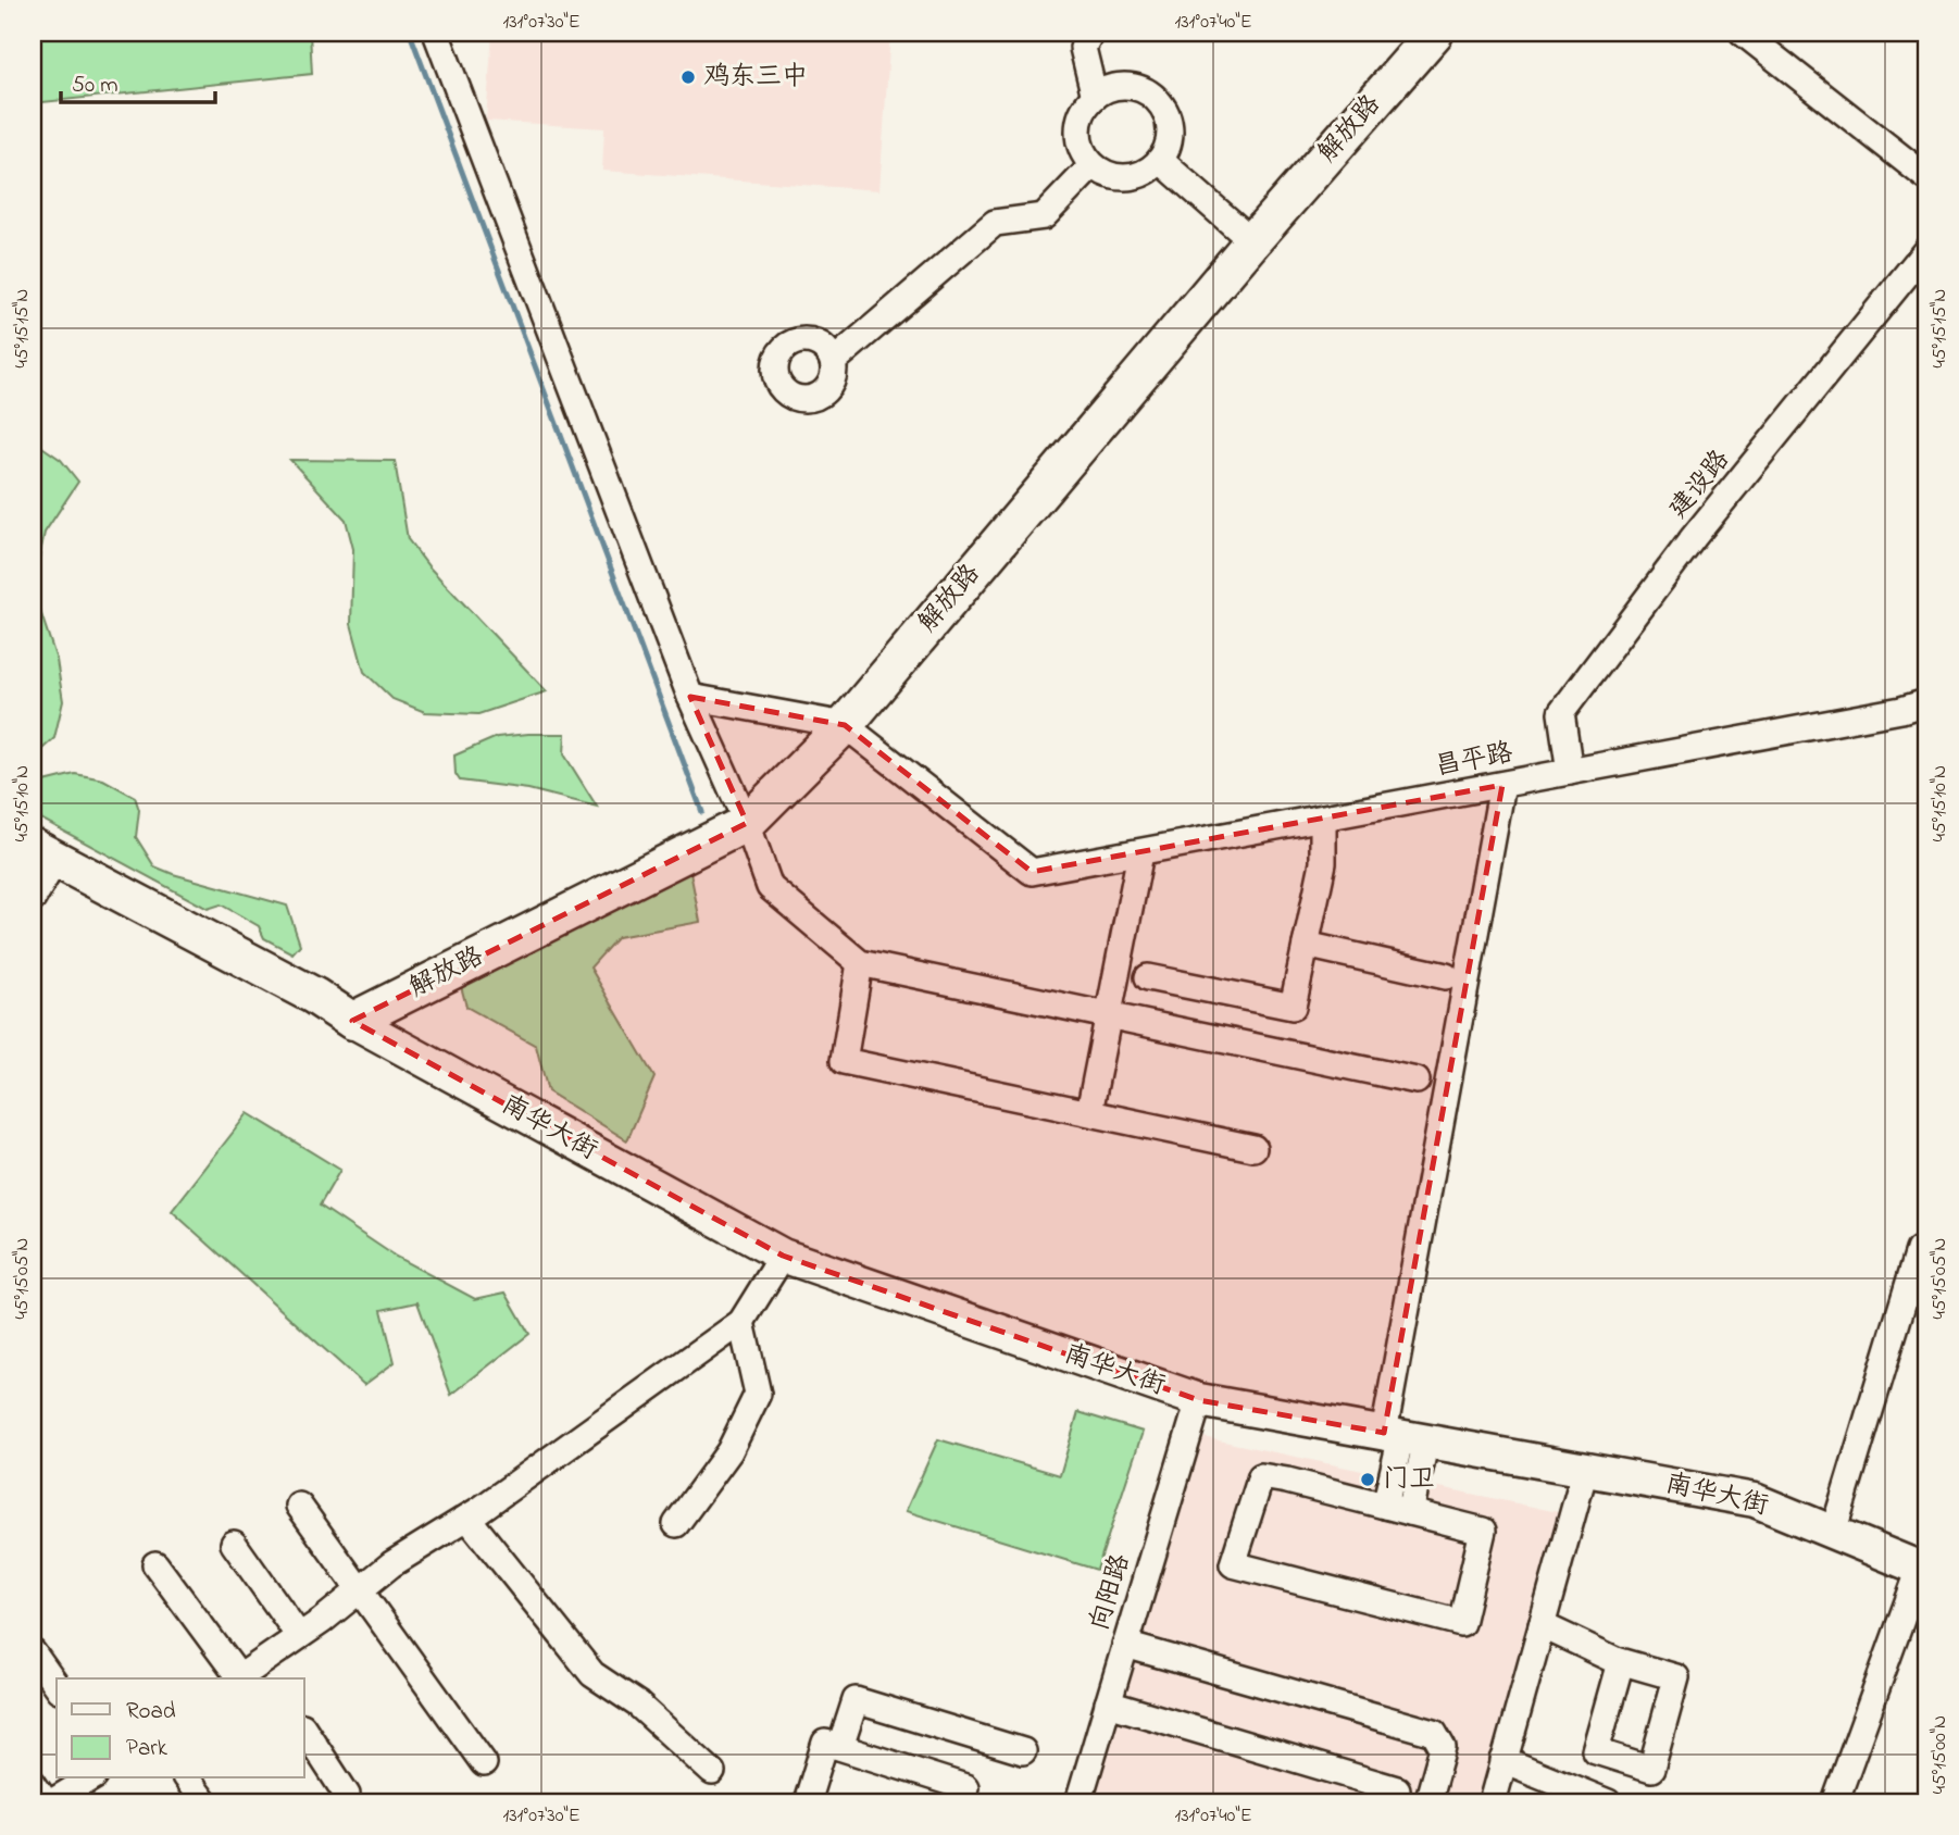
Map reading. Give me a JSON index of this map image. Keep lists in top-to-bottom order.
{
  "streets": {
    "highway": ["解放路", "南华大街"],
    "street": ["建设路", "昌平路", "向阳路"]
  },
  "crossings": [
    ["解放路", "昌平路"],
    ["解放路", "南华大街"],
    ["建设路", "昌平路"],
    ["南华大街", "向阳路"]
  ],
  "places": ["鸡东三中", "门卫"],
  "legend": ["Road", "Park"],
  "scale_bar": "50 m",
  "coordinates": [
    "131°07'30\"E",
    "131°07'40\"E",
    "45°15'15\"N",
    "45°15'10\"N",
    "45°15'05\"N",
    "45°15'00\"N"
  ]
}
